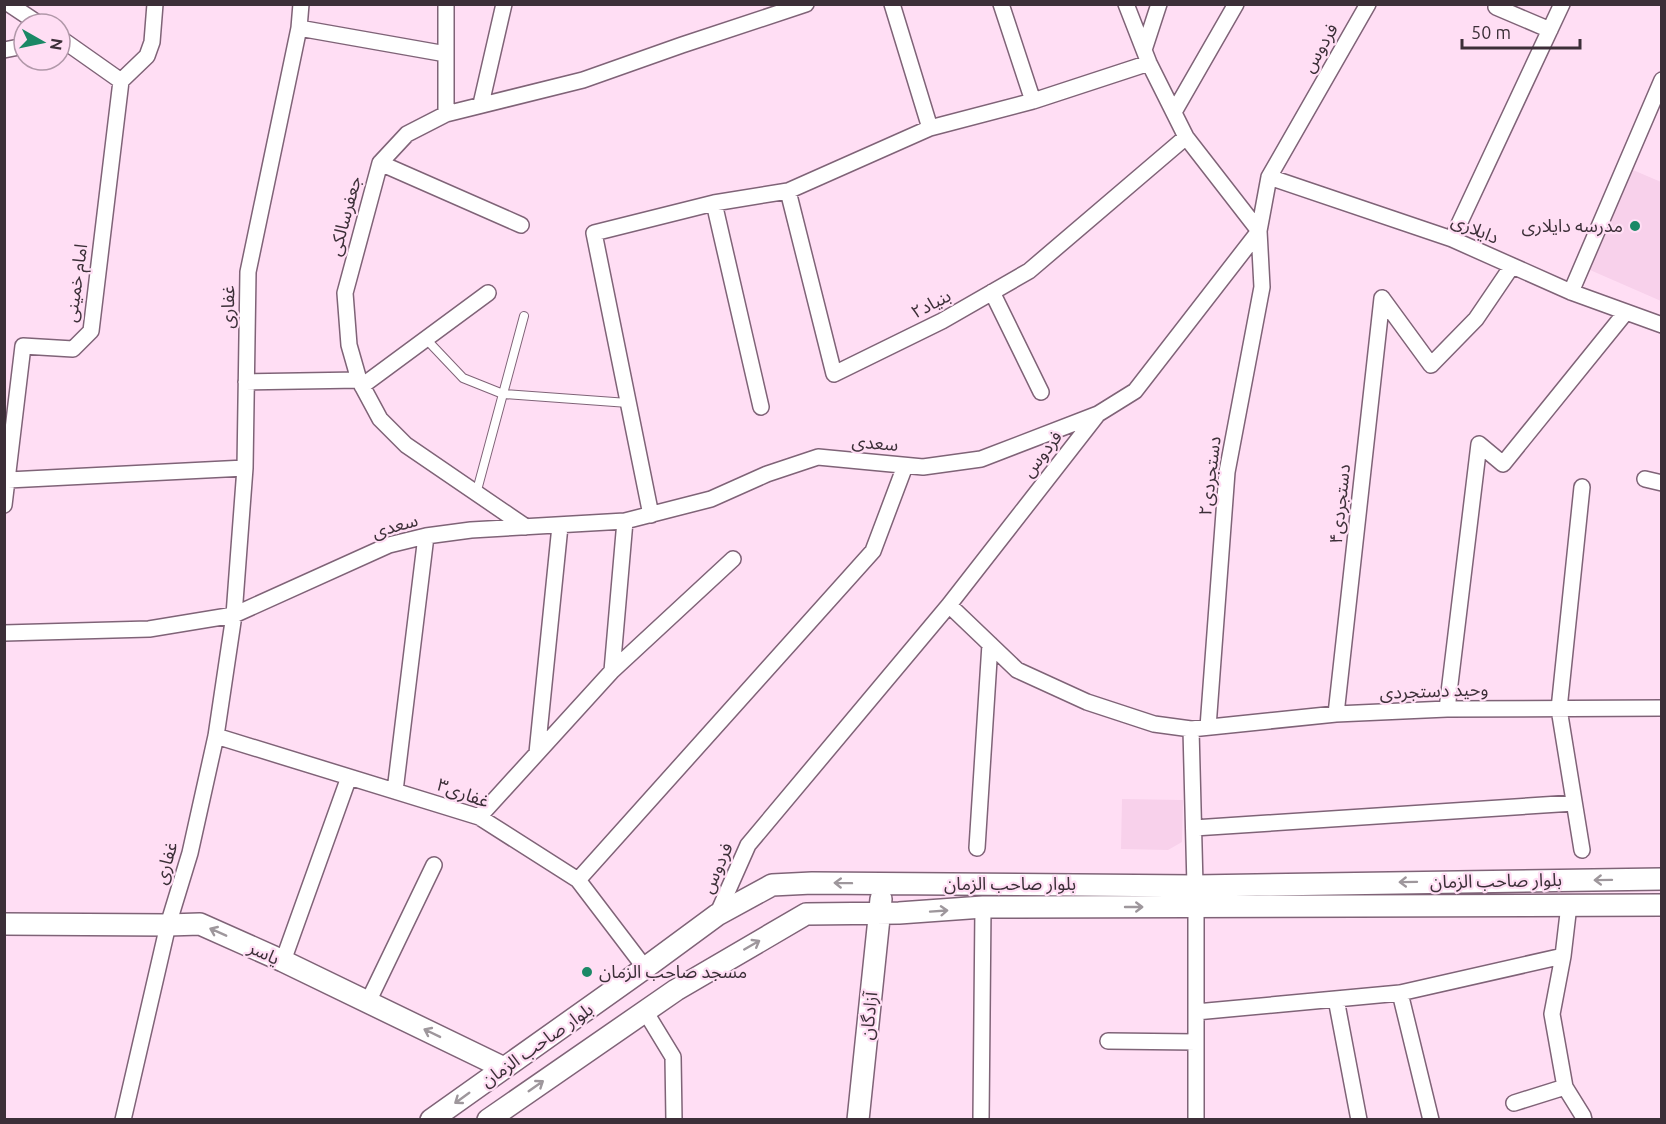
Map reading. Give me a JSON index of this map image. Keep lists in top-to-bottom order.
{
  "streets": {
    "main road": ["بلوار صاحب الزمان", "یاسر", "آزادگان"],
    "street": [
      "فردوس",
      "جعفرسالکی",
      "دایلاری",
      "امام خمینی",
      "بنیاد۲",
      "غفاری",
      "سعدی",
      "دستجردی۲",
      "دستجردی۴",
      "وحید دستجردی",
      "غفاری۳"
    ]
  },
  "crossings": [
    ["فردوس", "دایلاری"],
    ["فردوس", "سعدی"],
    ["فردوس", "دستجردی۲"],
    ["فردوس", "بلوار صاحب الزمان"],
    ["جعفرسالکی", "سعدی"],
    ["دایلاری", "دستجردی۴"],
    ["غفاری", "سعدی"],
    ["غفاری", "غفاری۳"],
    ["غفاری", "یاسر"],
    ["دستجردی۲", "وحید دستجردی"],
    ["دستجردی۴", "وحید دستجردی"],
    ["غفاری۳", "بلوار صاحب الزمان"],
    ["بلوار صاحب الزمان", "یاسر"],
    ["بلوار صاحب الزمان", "آزادگان"]
  ],
  "one_way": ["یاسر"],
  "places": ["مدرسه دایلاری", "مسجد صاحب الزمان"],
  "scale_bar": "50 m",
  "north": "right"
}
